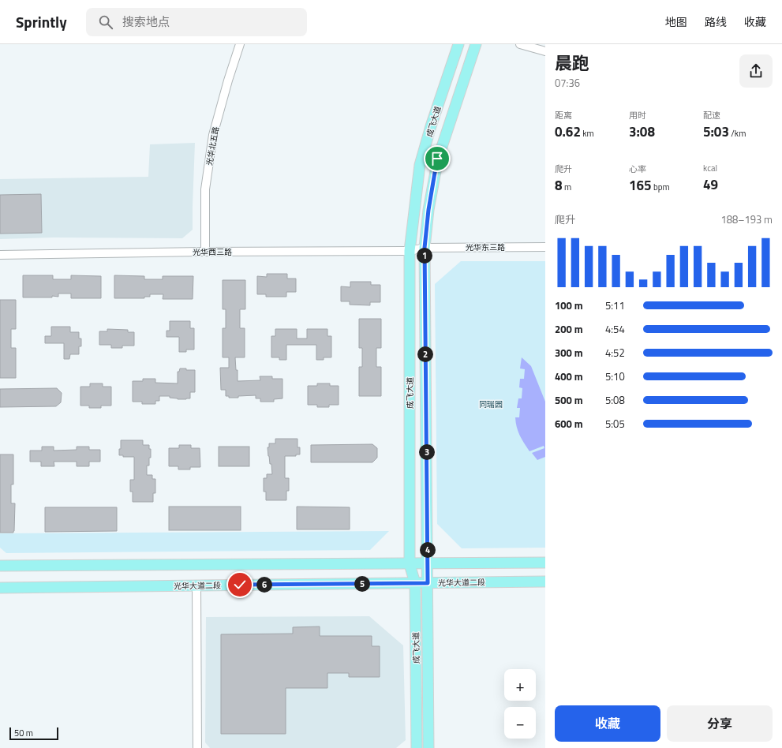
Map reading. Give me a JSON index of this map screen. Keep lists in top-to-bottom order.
{
  "streets": {
    "main road": ["成飞大道", "光华大道二段"],
    "street": ["光华北五路", "光华东三路", "光华西三路"]
  },
  "crossings": [
    ["成飞大道", "光华东三路"],
    ["成飞大道", "光华西三路"],
    ["成飞大道", "光华大道二段"],
    ["光华北五路", "光华西三路"],
    ["光华东三路", "光华西三路"]
  ],
  "parks": ["同瑞园"],
  "scale_bar": "50 m",
  "page": {
    "header": "Sprintly",
    "search": "搜索地点",
    "nav": ["地图", "路线", "收藏"],
    "heading": ["晨跑", "07:36"],
    "stats": [
      ["距离", "0.62 km"],
      ["用时", "3:08"],
      ["配速", "5:03 /km"],
      ["爬升", "8 m"],
      ["心率", "165 bpm"],
      ["kcal", "49"]
    ],
    "chart": ["爬升", "188–193 m"],
    "pins": [
      "1",
      "2",
      "3",
      "4",
      "5",
      "6"
    ],
    "list": [
      {
        "name": "100 m",
        "note": "5:11"
      },
      {
        "name": "200 m",
        "note": "4:54"
      },
      {
        "name": "300 m",
        "note": "4:52"
      },
      {
        "name": "400 m",
        "note": "5:10"
      },
      {
        "name": "500 m",
        "note": "5:08"
      },
      {
        "name": "600 m",
        "note": "5:05"
      }
    ],
    "map_buttons": ["+", "−"],
    "buttons": ["收藏", "分享"],
    "scale": "50 m"
  }
}
